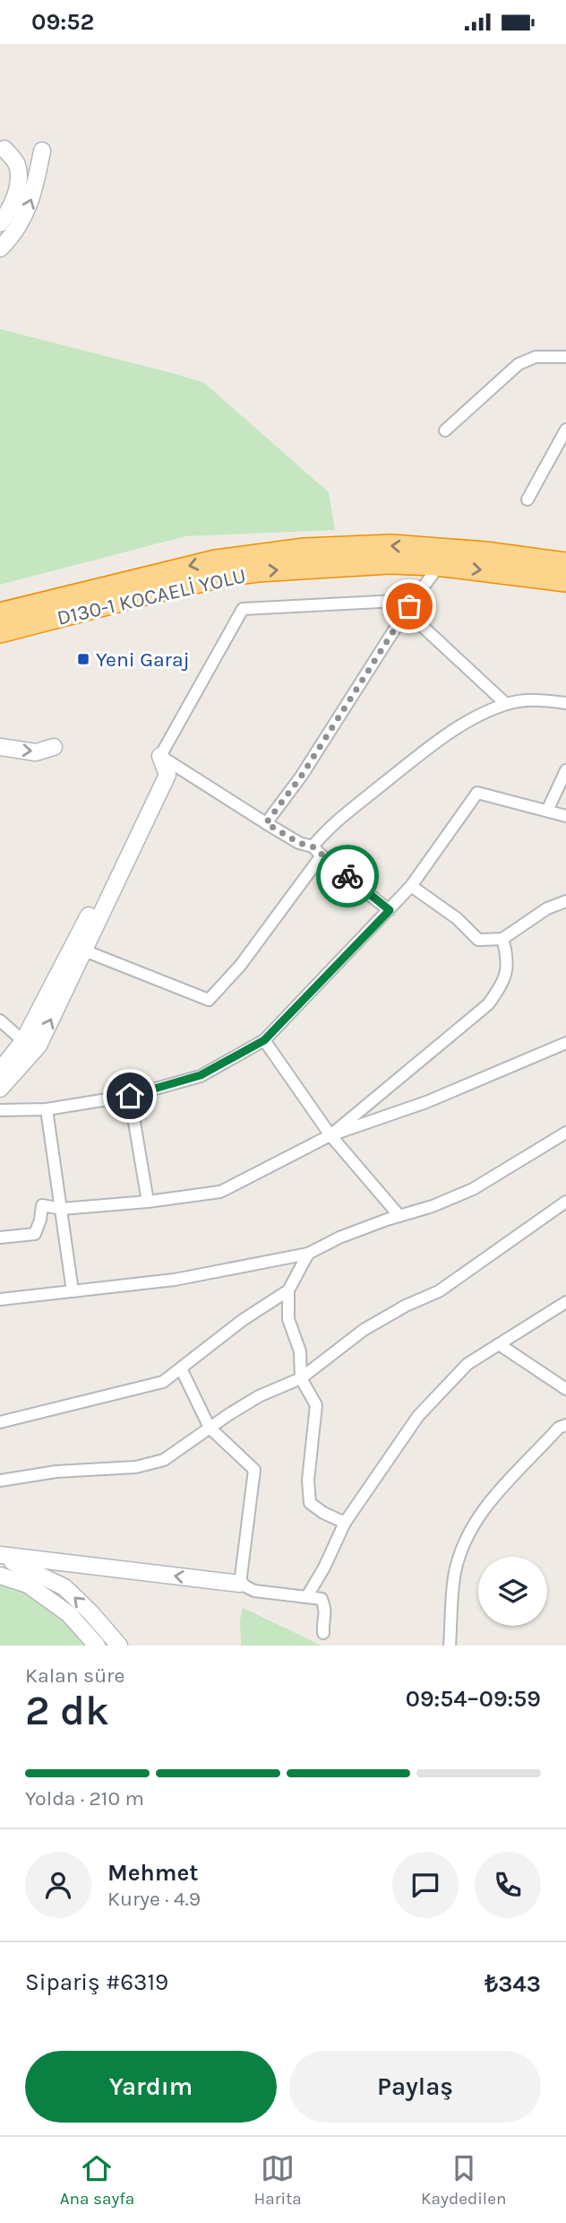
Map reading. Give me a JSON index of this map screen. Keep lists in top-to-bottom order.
{
  "streets": {
    "highway": ["D130-1 KOCAELİ YOLU"]
  },
  "places": {
    "transit": ["Yeni Garaj"]
  },
  "page": {
    "status": "09:52",
    "heading": ["2 dk", "Kalan süre", "09:54–09:59"],
    "panel": [
      "Mehmet",
      "Kurye · 4.9",
      "Sipariş #6319",
      "₺343"
    ],
    "bar": "Yolda · 210 m",
    "buttons": ["Yardım", "Paylaş"],
    "tabs": ["Ana sayfa", "Harita", "Kaydedilen"]
  }
}
